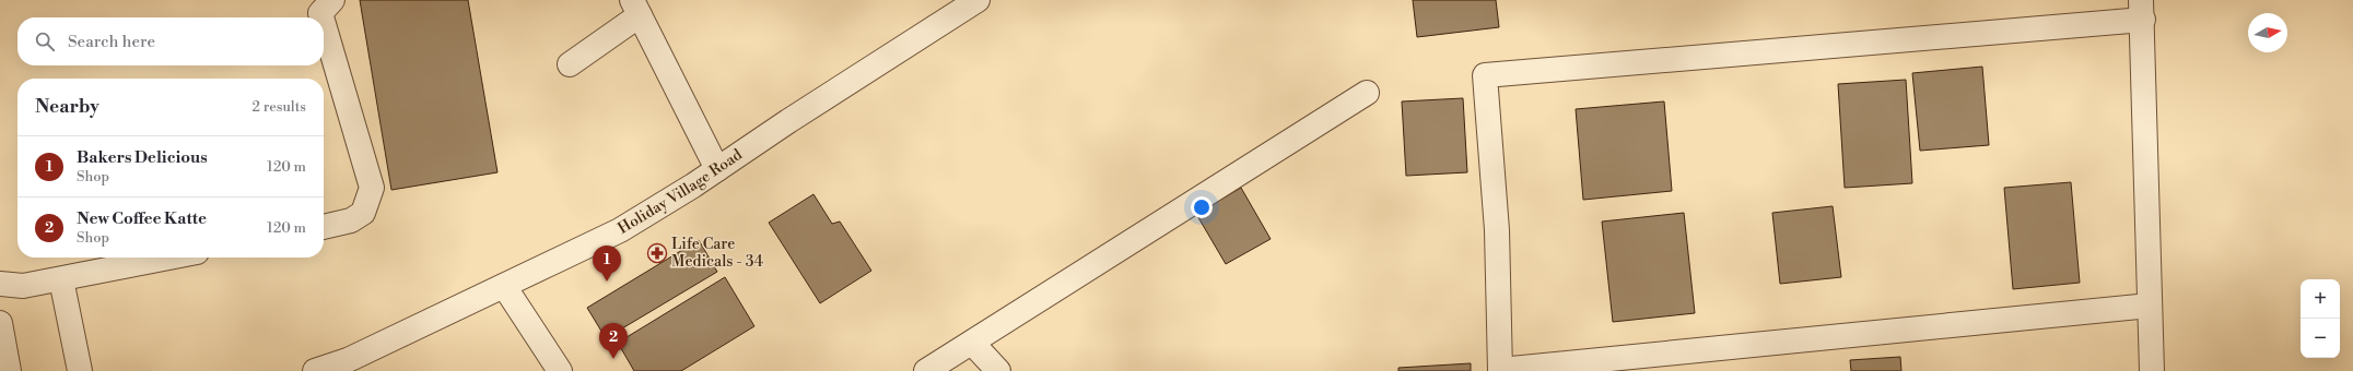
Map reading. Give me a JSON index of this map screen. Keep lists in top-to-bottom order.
{
  "streets": {
    "street": ["Holiday Village Road"]
  },
  "places": {
    "pharmacy": ["Life Care Medicals - 34"]
  },
  "north": "right",
  "page": {
    "search": "Search here",
    "heading": ["Nearby", "2 results"],
    "list": [
      {
        "mark": "1",
        "name": "Bakers Delicious",
        "note": "Shop",
        "value": "120 m"
      },
      {
        "mark": "2",
        "name": "New Coffee Katte",
        "note": "Shop",
        "value": "120 m"
      }
    ],
    "pins": ["1", "2"],
    "map_buttons": ["+", "−"]
  }
}
